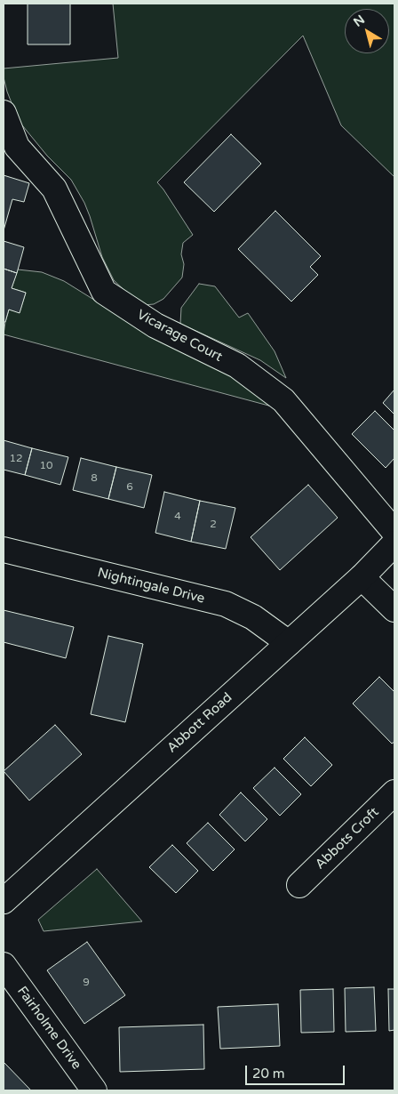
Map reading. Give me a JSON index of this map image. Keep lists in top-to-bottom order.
{
  "streets": {
    "street": [
      "Vicarage Court",
      "Nightingale Drive",
      "Abbott Road",
      "Abbots Croft",
      "Fairholme Drive"
    ]
  },
  "crossings": [
    ["Nightingale Drive", "Abbott Road"]
  ],
  "house_numbers": [
    "12",
    "10",
    "8",
    "6",
    "4",
    "2",
    "9"
  ],
  "scale_bar": "20 m",
  "north": "top left"
}
